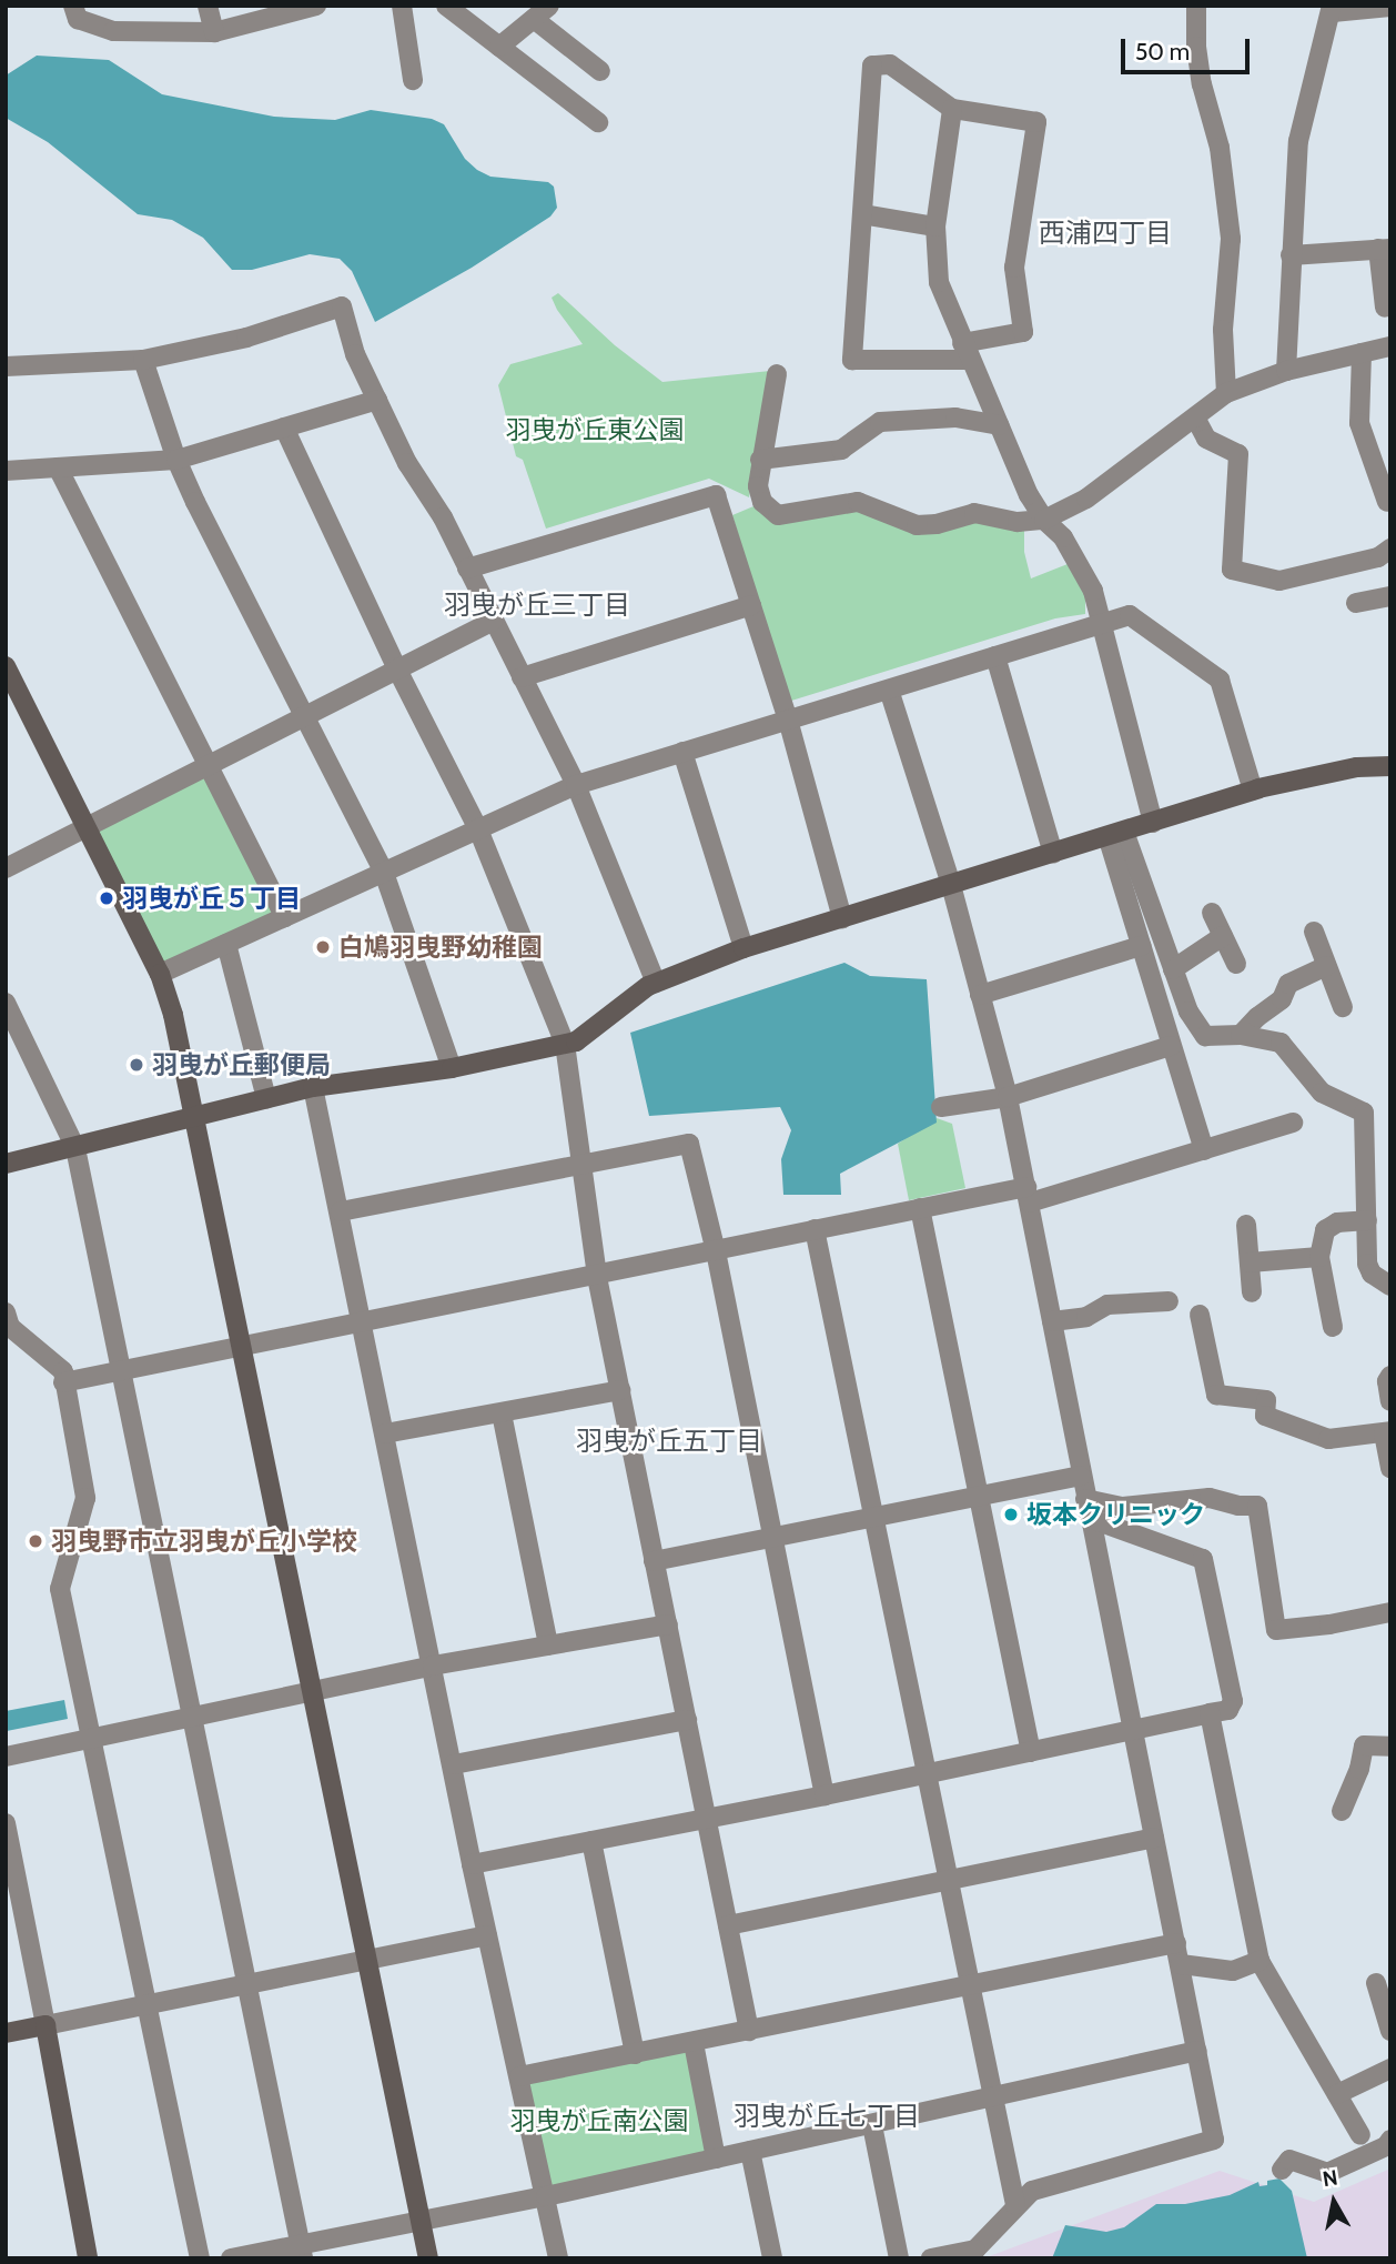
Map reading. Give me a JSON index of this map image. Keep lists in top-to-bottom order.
{
  "districts": [
    "西浦四丁目",
    "羽曳が丘三丁目",
    "羽曳が丘五丁目",
    "羽曳が丘七丁目"
  ],
  "parks": ["羽曳が丘東公園", "羽曳が丘南公園"],
  "places": [
    "羽曳が丘５丁目",
    "白鳩羽曳野幼稚園",
    "羽曳が丘郵便局",
    "坂本クリニック",
    "羽曳野市立羽曳が丘小学校"
  ],
  "scale_bar": "50 m",
  "north": "top"
}
